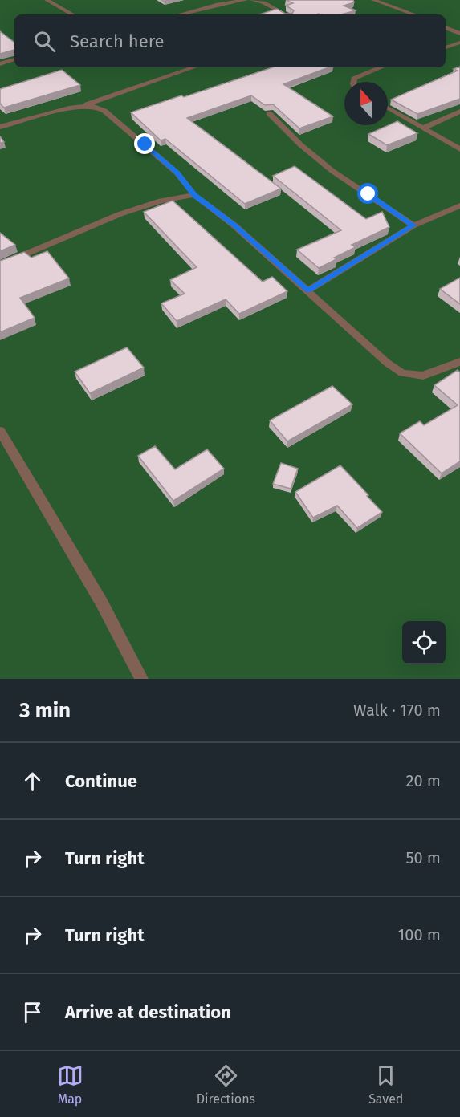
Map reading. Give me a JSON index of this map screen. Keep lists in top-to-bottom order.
{
  "north": "top",
  "page": {
    "search": "Search here",
    "heading": ["3 min", "Walk · 170 m"],
    "list": [
      ["Continue", "20 m"],
      ["Turn right", "50 m"],
      ["Turn right", "100 m"],
      "Arrive at destination"
    ],
    "nav": ["Map", "Directions", "Saved"]
  }
}
